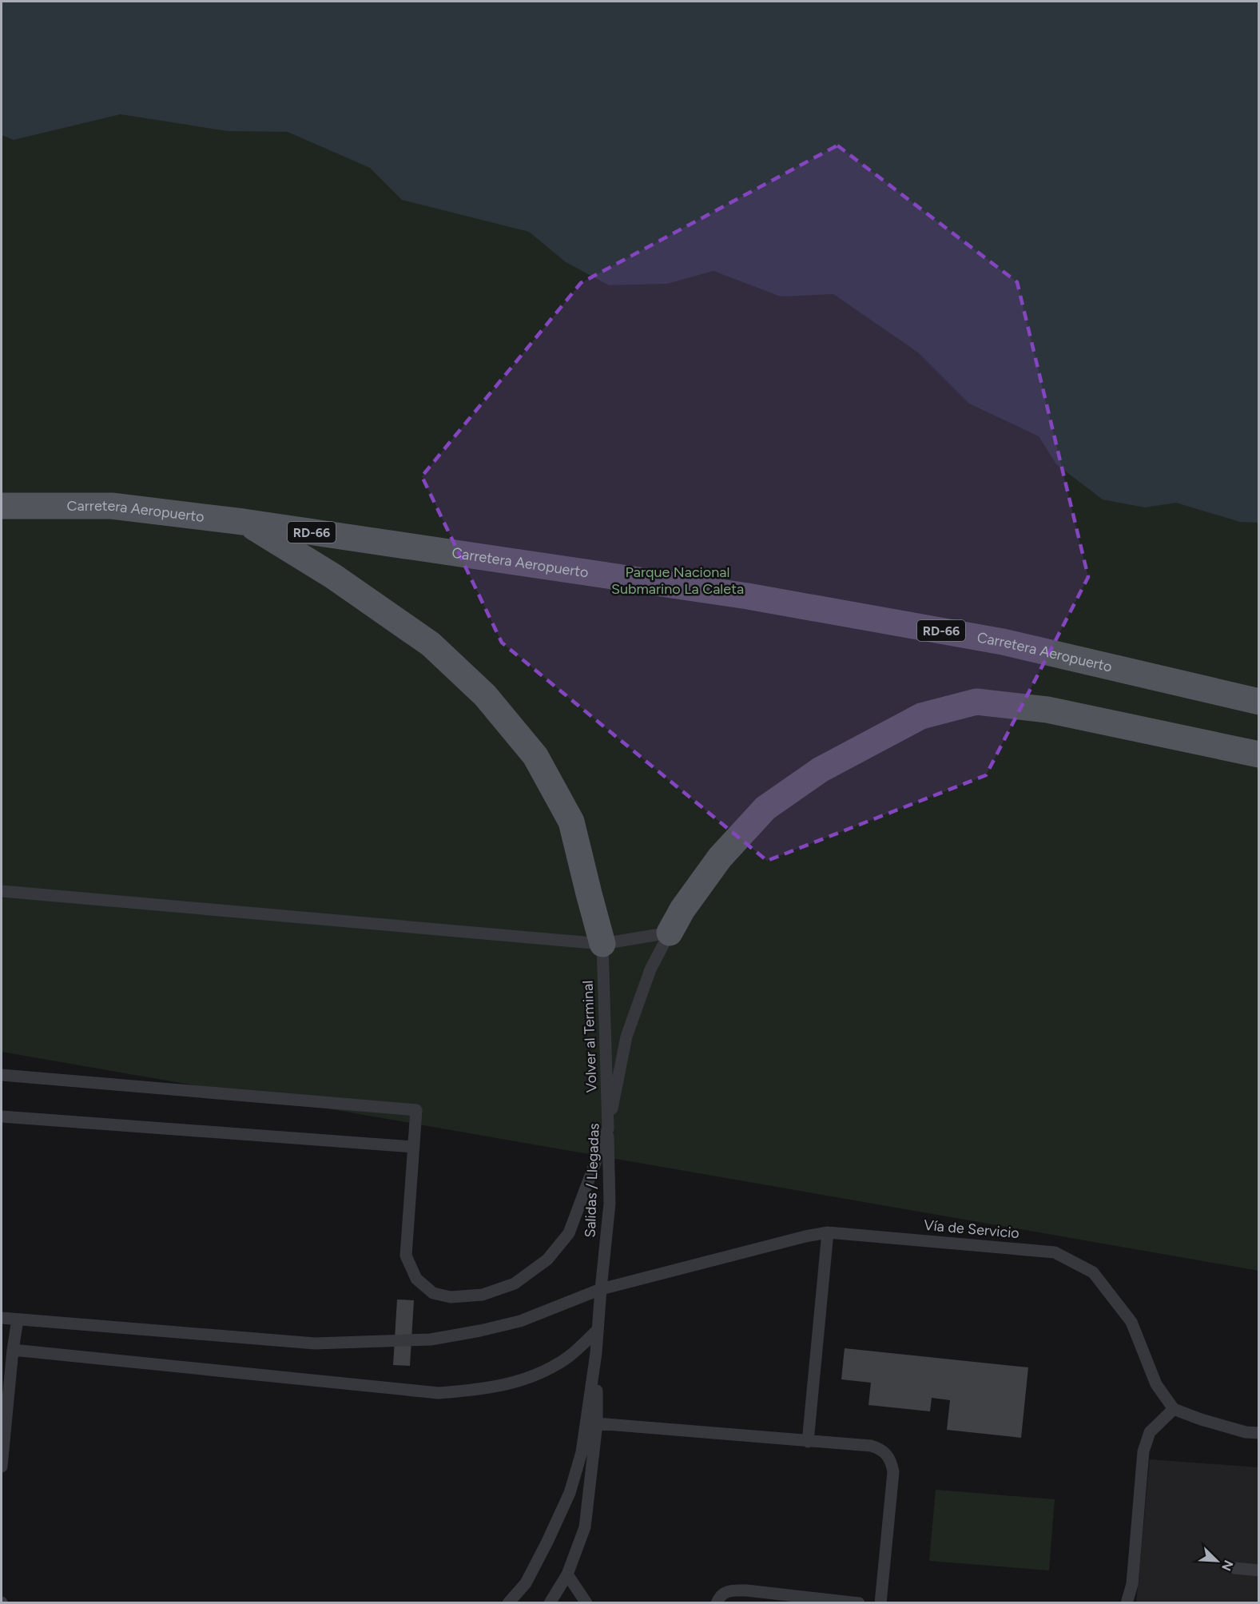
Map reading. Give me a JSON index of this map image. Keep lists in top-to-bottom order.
{
  "streets": {
    "main road": ["Carretera Aeropuerto", "RD-66"],
    "lane": ["Volver al Terminal", "Salidas / Llegadas", "Vía de Servicio"]
  },
  "crossings": [
    ["Volver al Terminal", "Salidas / Llegadas"],
    ["Salidas / Llegadas", "Vía de Servicio"]
  ],
  "parks": ["Parque Nacional Submarino La Caleta"],
  "north": "bottom right"
}
